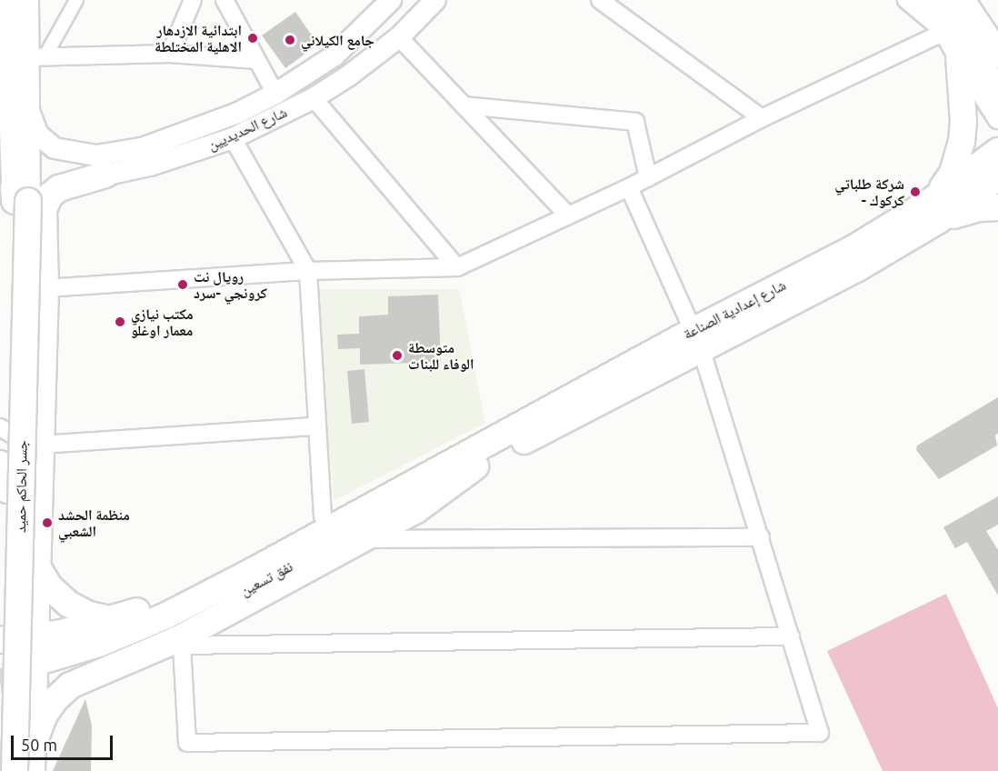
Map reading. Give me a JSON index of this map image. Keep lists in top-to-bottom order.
{
  "streets": {
    "main road": ["شارع إعدادية الصناعة", "جسر الحاكم حميد", "نفق تسعين"],
    "street": ["شارع الحديديين"]
  },
  "crossings": [
    ["شارع الحديديين", "جسر الحاكم حميد"],
    ["شارع إعدادية الصناعة", "نفق تسعين"]
  ],
  "places": [
    "ابتدائية الازدهار الاهلية المختلطة",
    "جامع الكيلاني",
    "شركة طلباتي - كركوك",
    "رويال نت كرونجي -سرد",
    "مكتب نيازي معمار اوغلو",
    "متوسطة الوفاء للبنات",
    "منظمة الحشد الشعبي"
  ],
  "scale_bar": "50 m"
}
